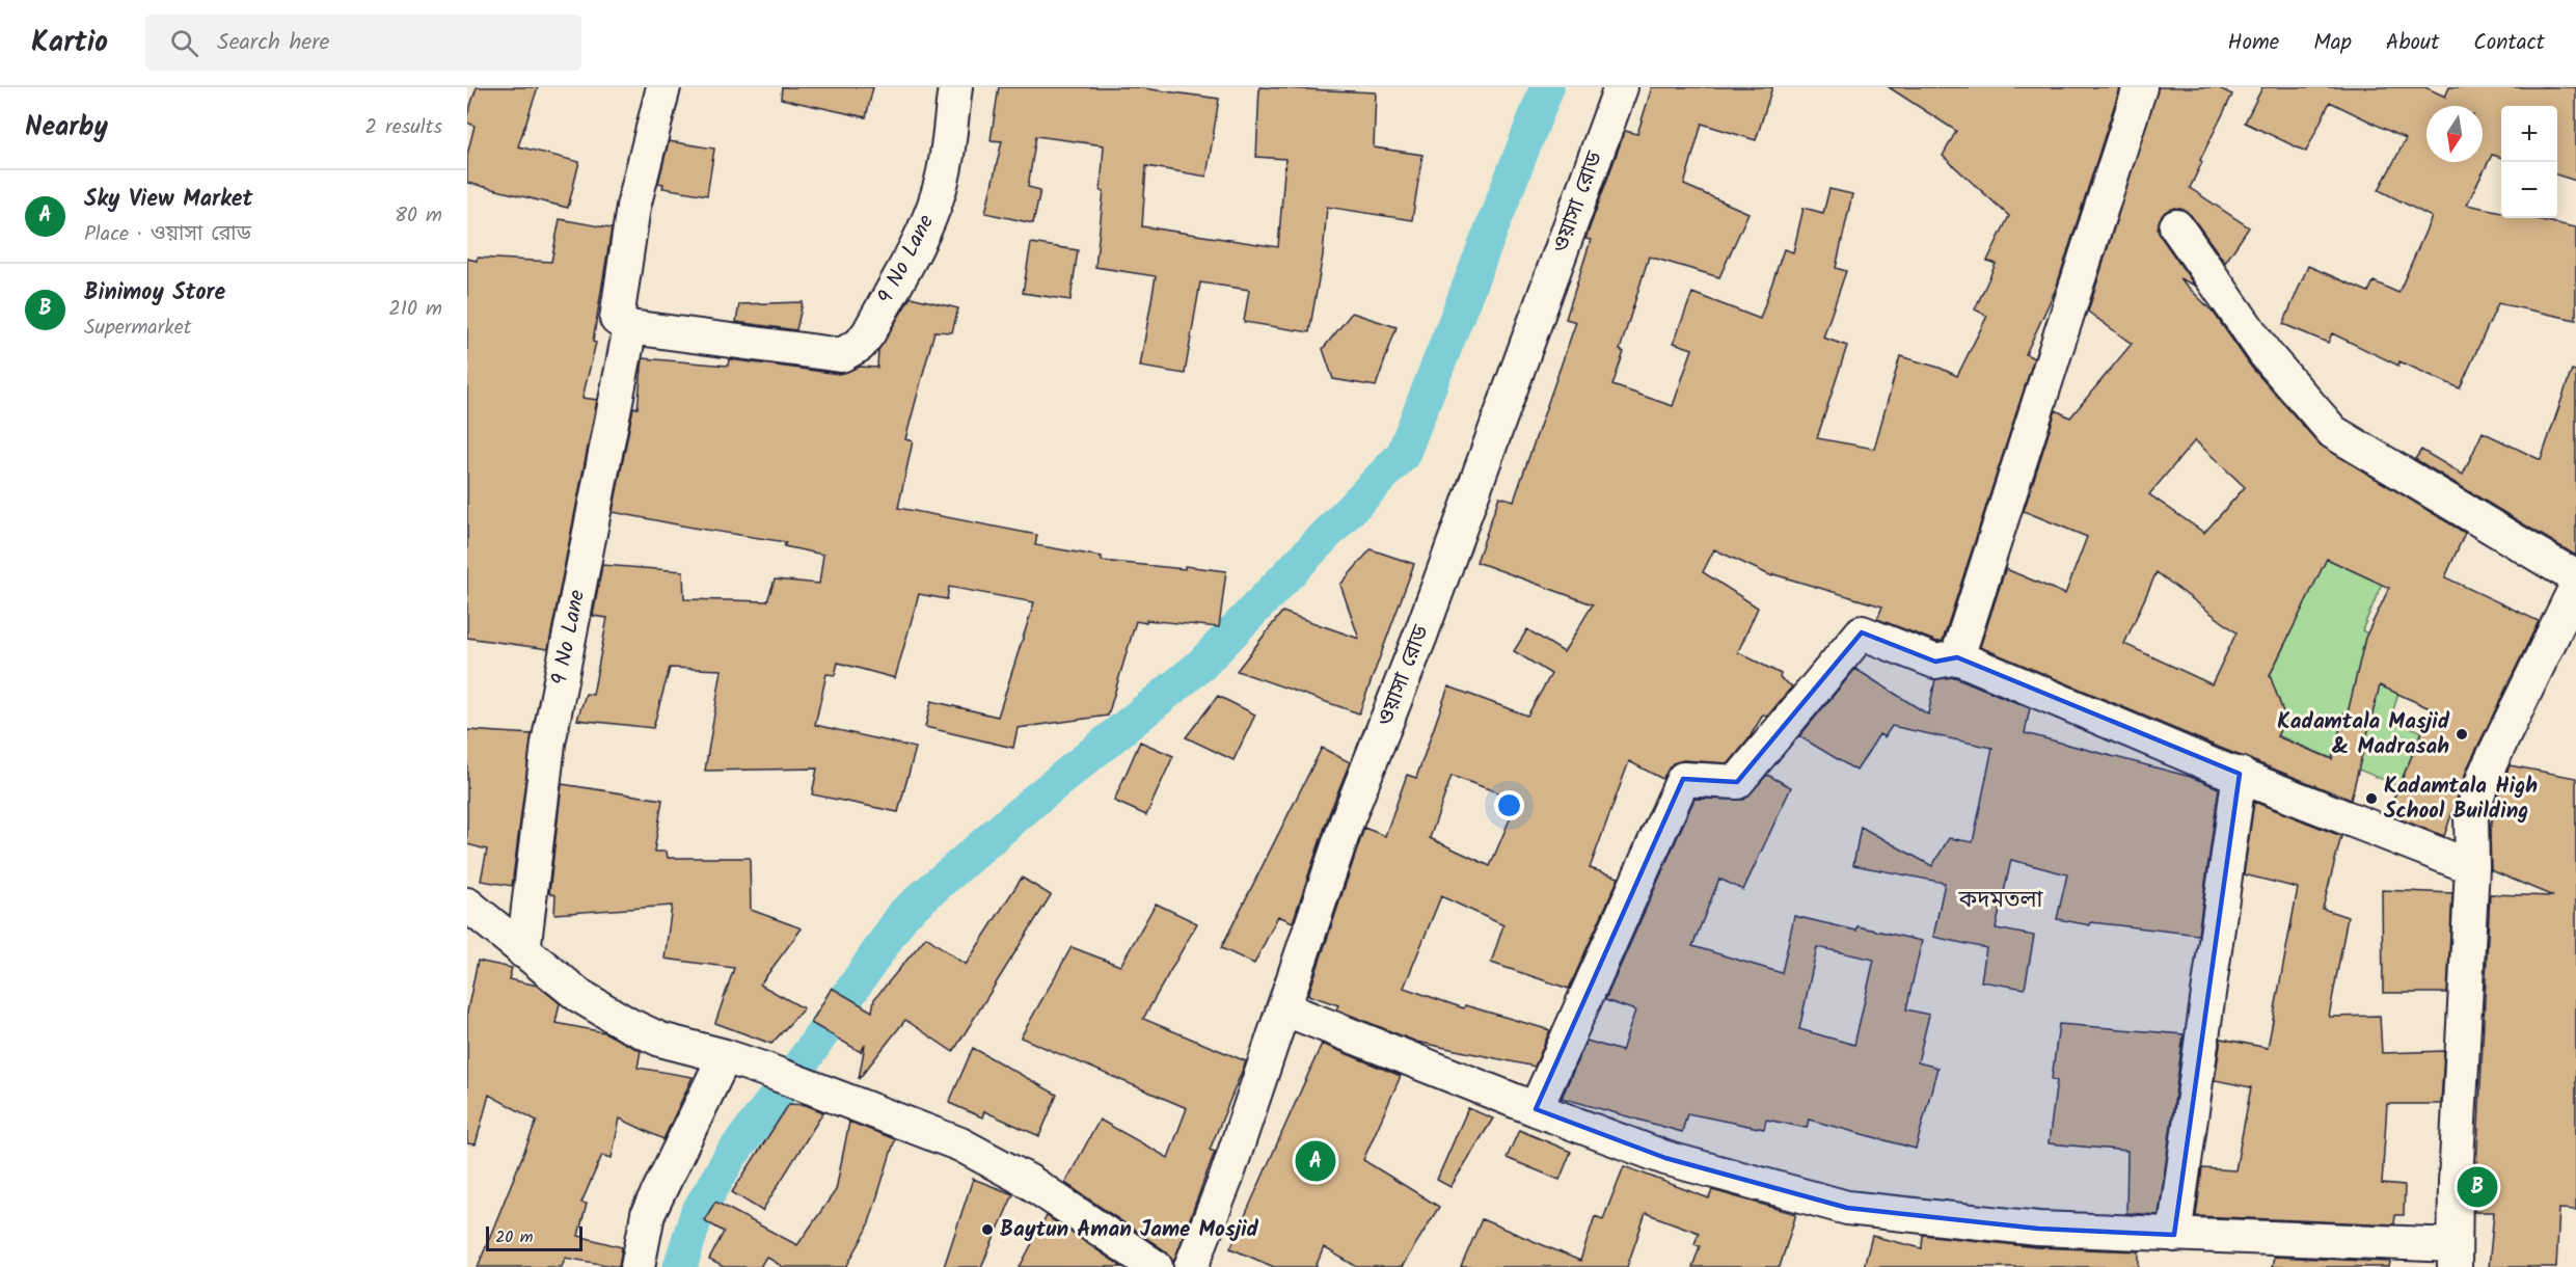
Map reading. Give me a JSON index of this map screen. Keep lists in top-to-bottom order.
{
  "streets": {
    "street": ["ওয়াসা রোড", "9 No Lane"]
  },
  "districts": ["কদমতলা"],
  "places": ["Kadamtala Masjid & Madrasah", "Kadamtala High School Building", "Baytun Aman Jame Mosjid"],
  "scale_bar": "20 m",
  "north": "bottom",
  "page": {
    "header": "Kartio",
    "search": "Search here",
    "nav": [
      "Home",
      "Map",
      "About",
      "Contact"
    ],
    "heading": ["Nearby", "2 results"],
    "map_buttons": ["+", "−"],
    "list": [
      {
        "mark": "A",
        "name": "Sky View Market",
        "note": "Place · ওয়াসা রোড",
        "value": "80 m"
      },
      {
        "mark": "B",
        "name": "Binimoy Store",
        "note": "Supermarket",
        "value": "210 m"
      }
    ],
    "pins": ["A", "B"],
    "scale": "20 m"
  }
}
